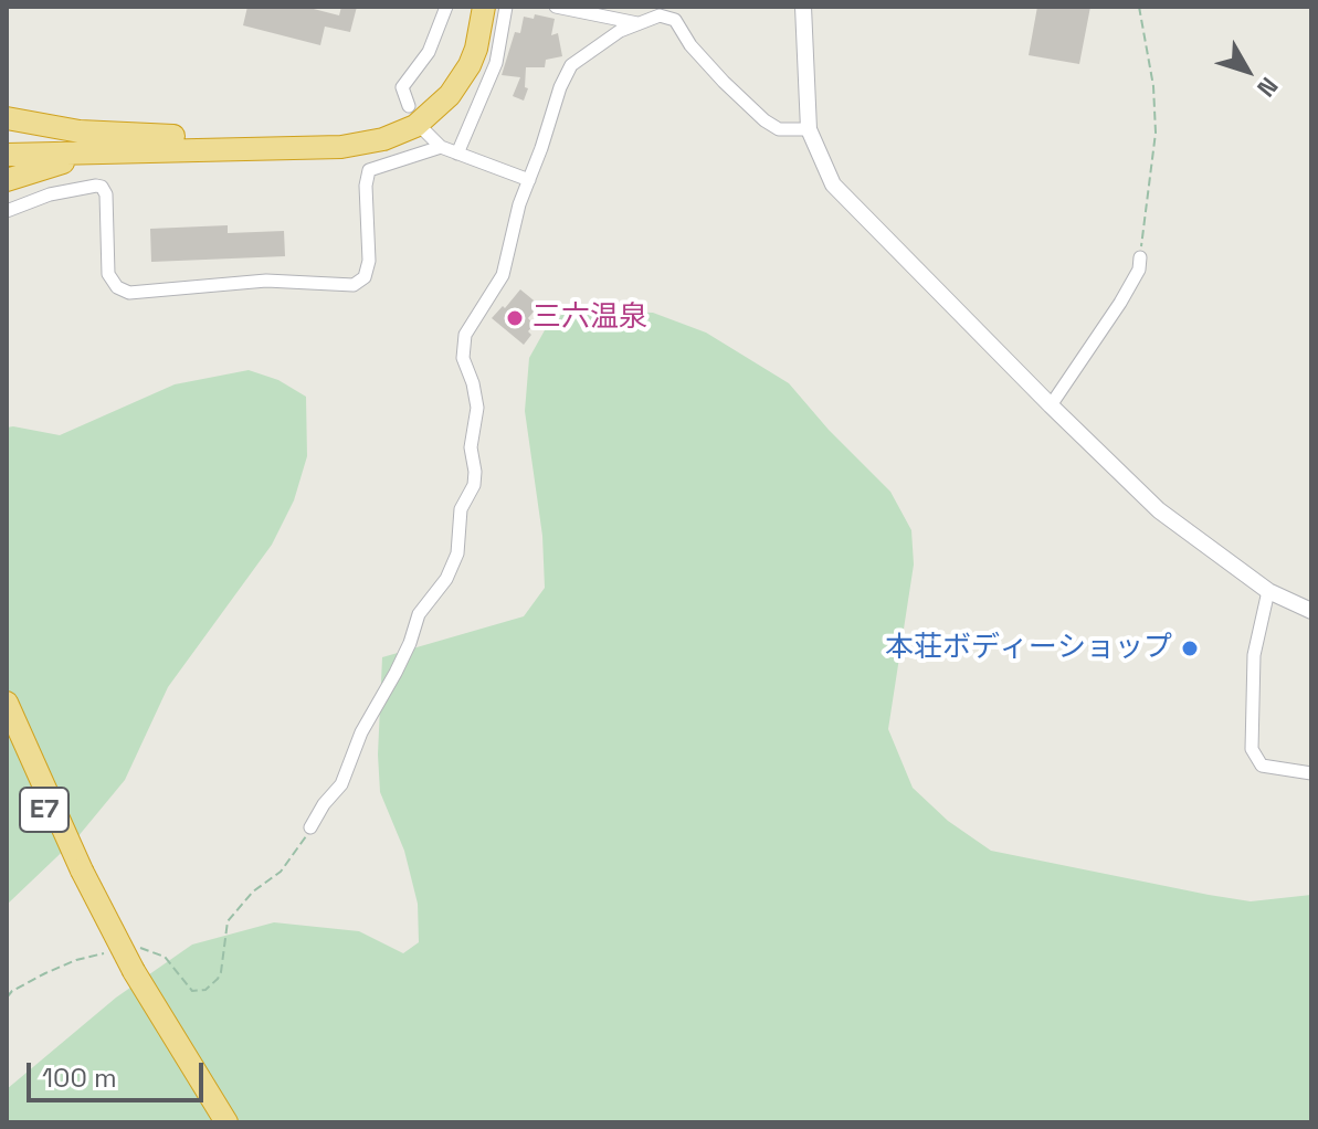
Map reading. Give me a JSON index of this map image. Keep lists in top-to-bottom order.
{
  "streets": {
    "highway": ["E7"]
  },
  "places": ["三六温泉", "本荘ボディーショップ"],
  "scale_bar": "100 m",
  "north": "bottom right"
}
